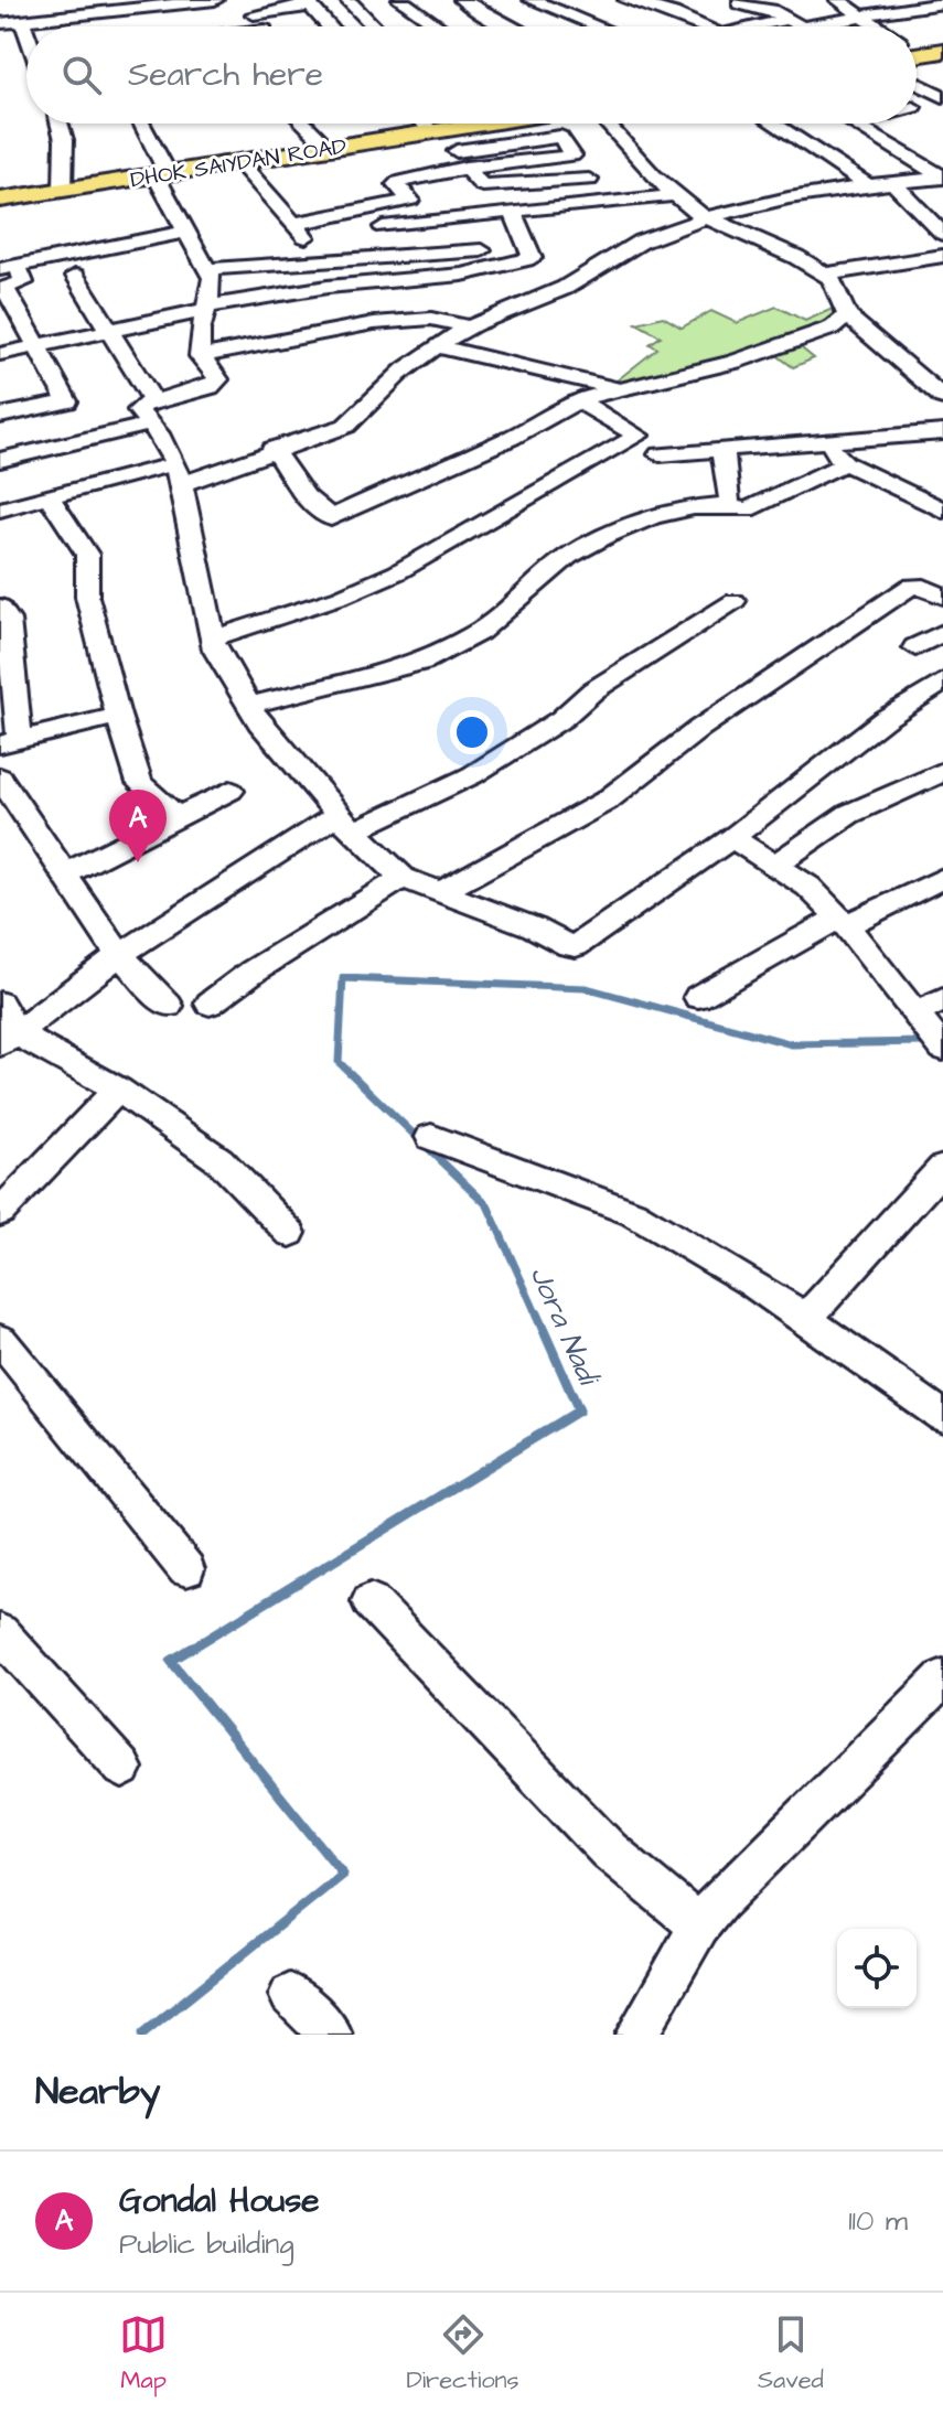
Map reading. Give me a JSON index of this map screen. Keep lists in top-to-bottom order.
{
  "streets": {
    "main road": ["DHOK SAIYDAN ROAD"]
  },
  "water": ["Jora Nadi"],
  "page": {
    "search": "Search here",
    "pins": "A",
    "heading": "Nearby",
    "list": [
      {
        "mark": "A",
        "name": "Gondal House",
        "note": "Public building",
        "value": "110 m"
      }
    ],
    "nav": ["Map", "Directions", "Saved"]
  }
}
